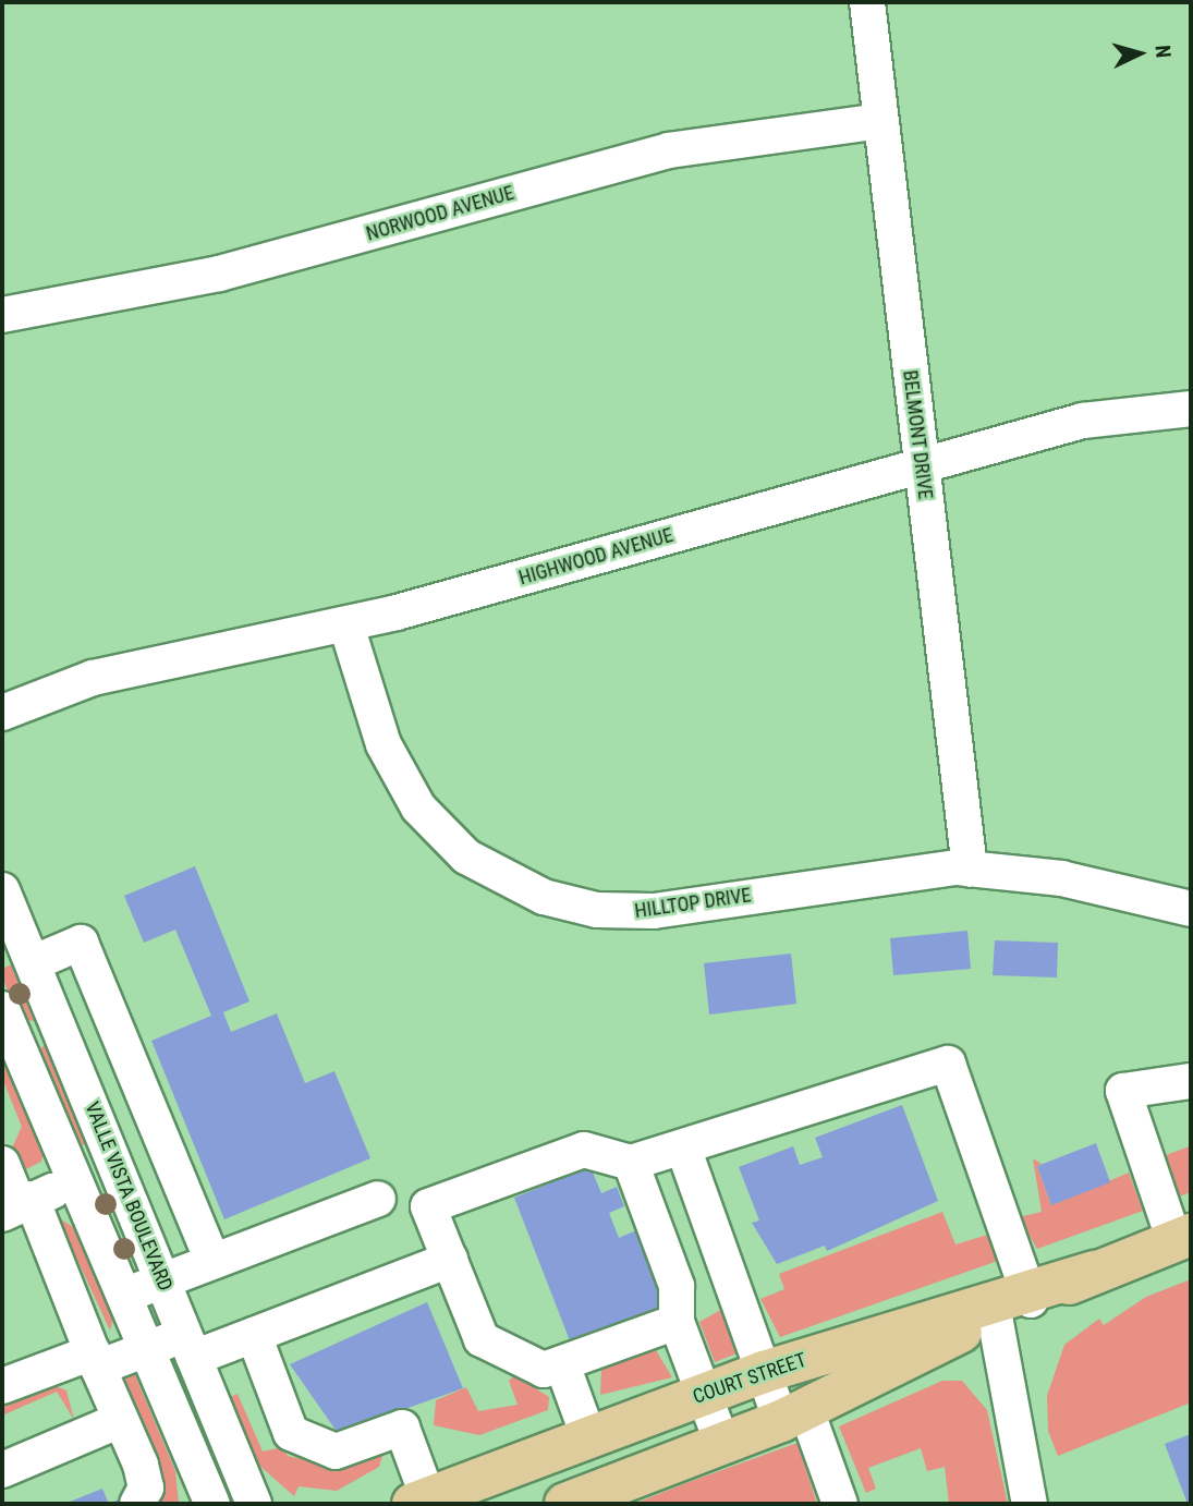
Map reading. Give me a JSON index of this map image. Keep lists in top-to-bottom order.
{
  "streets": {
    "main road": ["COURT STREET"],
    "street": [
      "NORWOOD AVENUE",
      "BELMONT DRIVE",
      "HIGHWOOD AVENUE",
      "HILLTOP DRIVE",
      "VALLE VISTA BOULEVARD"
    ]
  },
  "crossings": [
    ["NORWOOD AVENUE", "BELMONT DRIVE"],
    ["BELMONT DRIVE", "HIGHWOOD AVENUE"],
    ["BELMONT DRIVE", "HILLTOP DRIVE"],
    ["HIGHWOOD AVENUE", "HILLTOP DRIVE"]
  ],
  "north": "right"
}
